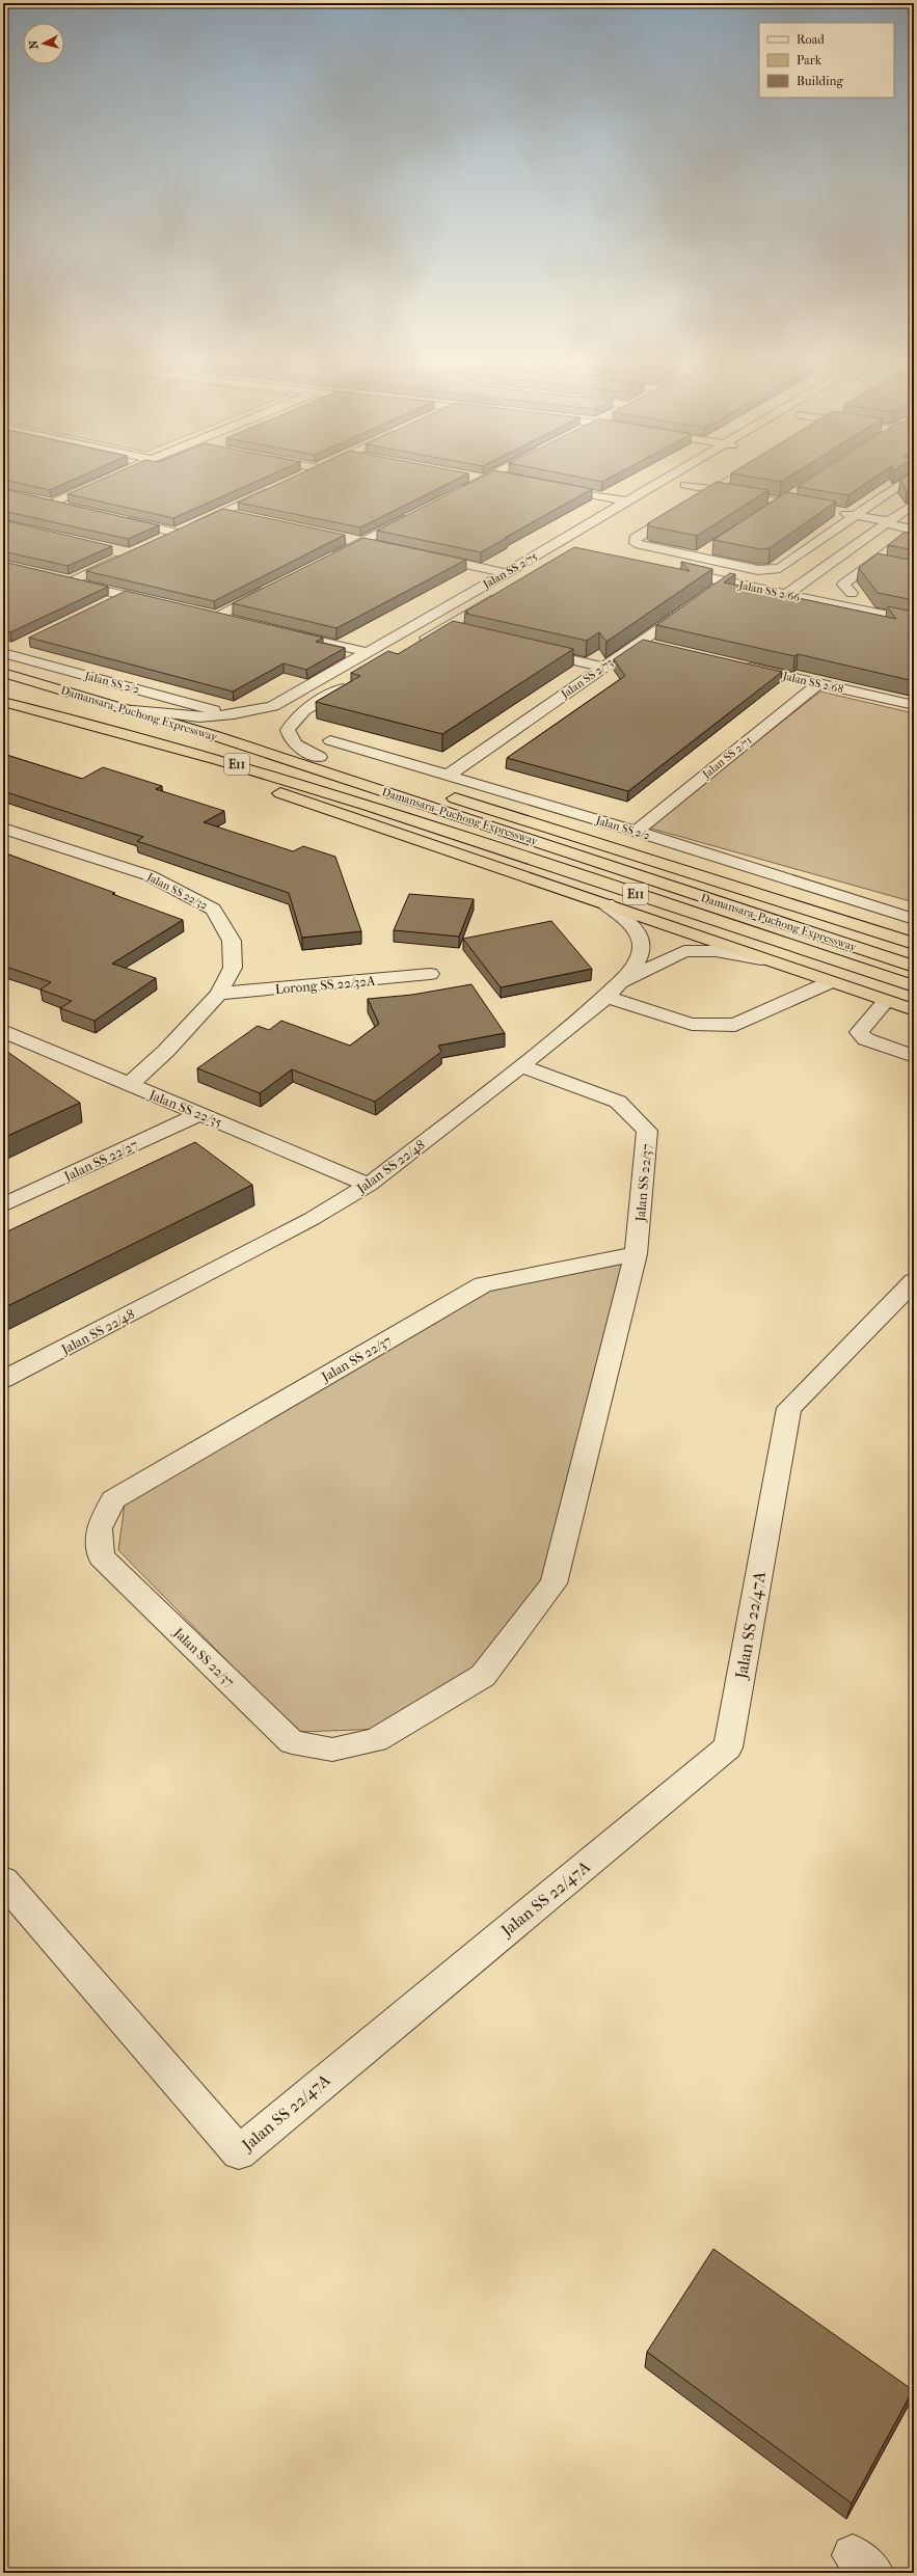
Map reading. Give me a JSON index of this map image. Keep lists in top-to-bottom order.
{
  "streets": {
    "highway": ["Damansara–Puchong Expressway", "E11"],
    "street": [
      "Jalan SS 2/75",
      "Jalan SS 2/66",
      "Jalan SS 2/73",
      "Jalan SS 2/2",
      "Jalan SS 2/68",
      "Jalan SS 2/71",
      "Jalan SS 22/32",
      "Lorong SS 22/32A",
      "Jalan SS 22/35",
      "Jalan SS 22/27",
      "Jalan SS 22/48",
      "Jalan SS 22/37",
      "Jalan SS 22/47A"
    ]
  },
  "crossings": [
    ["Jalan SS 2/75", "Damansara–Puchong Expressway"],
    ["Jalan SS 2/73", "Jalan SS 2/2"],
    ["Jalan SS 2/2", "Jalan SS 2/71"],
    ["Jalan SS 2/68", "Jalan SS 2/71"],
    ["Jalan SS 22/32", "Lorong SS 22/32A"],
    ["Jalan SS 22/32", "Jalan SS 22/35"],
    ["Jalan SS 22/35", "Jalan SS 22/27"],
    ["Jalan SS 22/35", "Jalan SS 22/48"],
    ["Jalan SS 22/48", "Jalan SS 22/37"]
  ],
  "legend": ["Road", "Park", "Building"],
  "north": "left"
}
